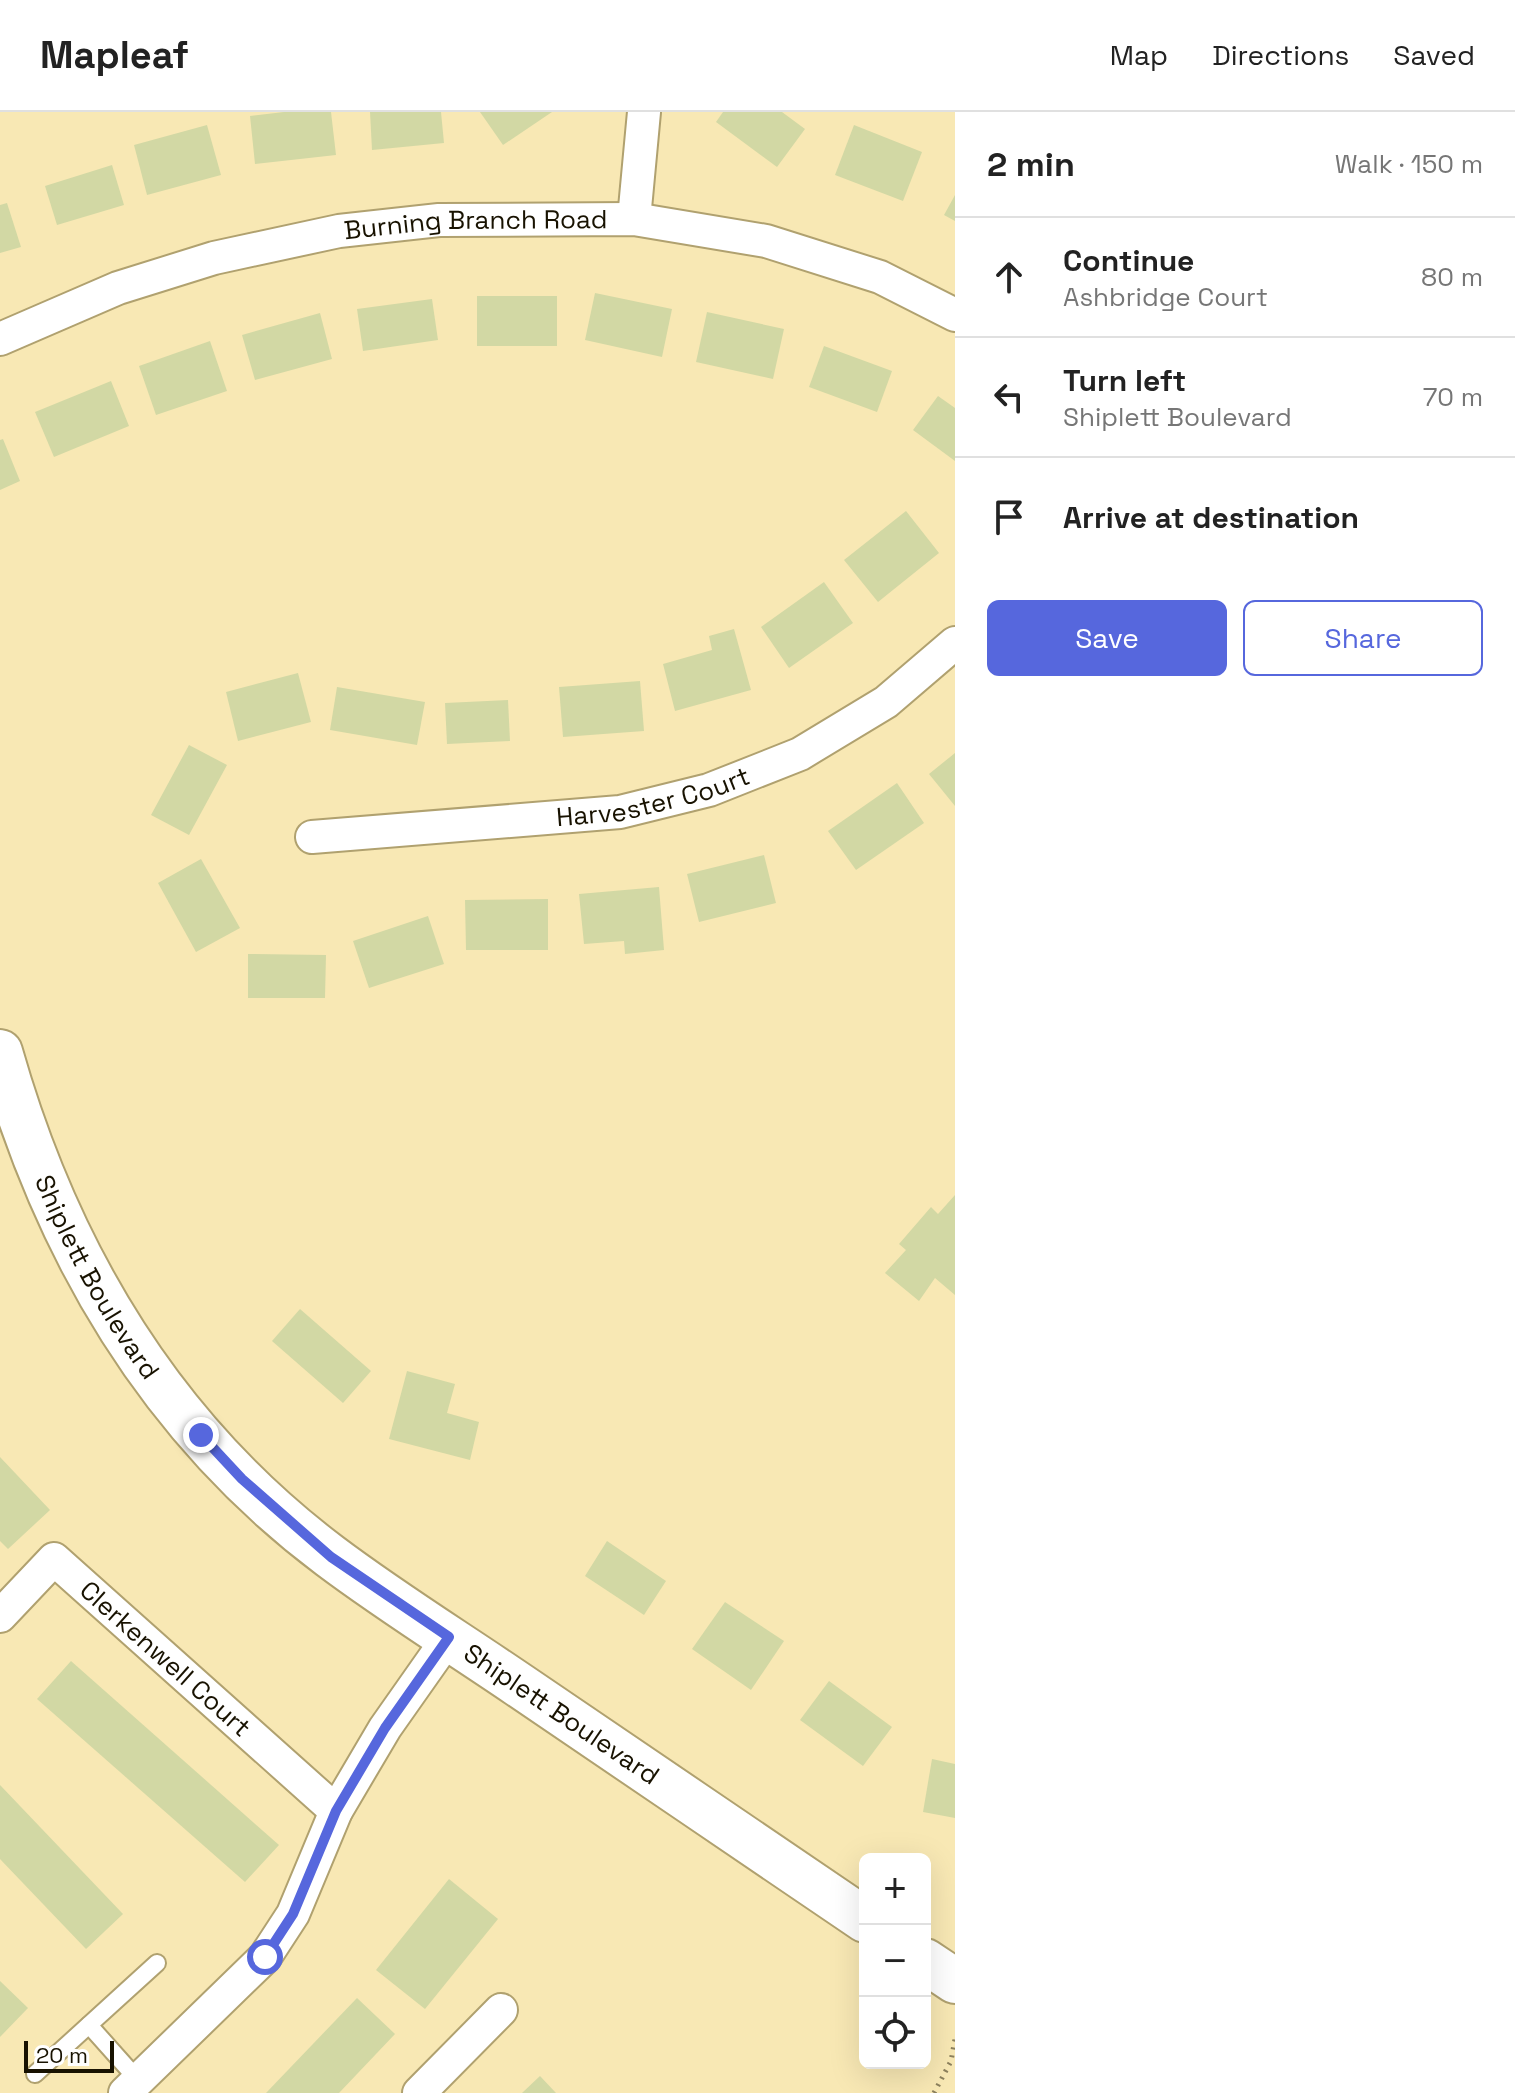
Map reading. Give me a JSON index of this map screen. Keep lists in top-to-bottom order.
{
  "streets": {
    "street": [
      "Burning Branch Road",
      "Harvester Court",
      "Shiplett Boulevard",
      "Clerkenwell Court"
    ]
  },
  "scale_bar": "20 m",
  "page": {
    "header": "Mapleaf",
    "nav": ["Map", "Directions", "Saved"],
    "heading": ["2 min", "Walk · 150 m"],
    "list": [
      ["Continue", "Ashbridge Court", "80 m"],
      ["Turn left", "Shiplett Boulevard", "70 m"],
      "Arrive at destination"
    ],
    "buttons": ["Save", "Share"],
    "map_buttons": ["+", "−"],
    "scale": "20 m"
  }
}
